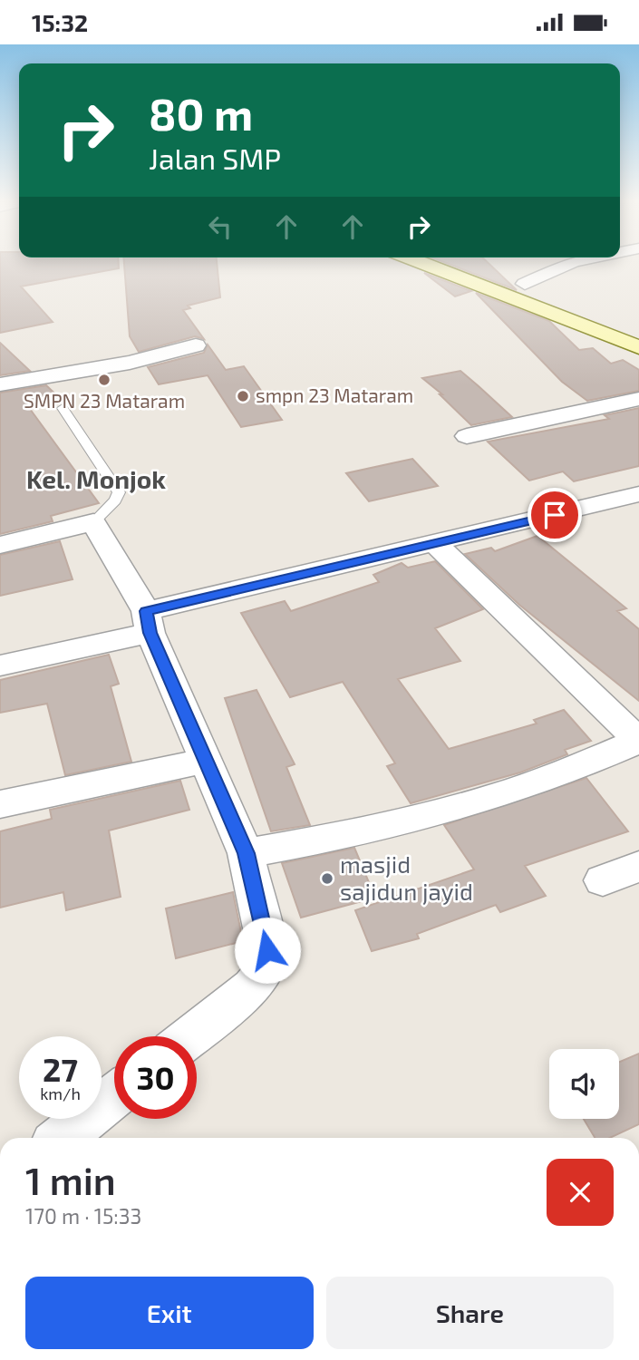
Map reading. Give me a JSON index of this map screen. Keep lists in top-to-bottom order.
{
  "districts": ["Kel. Monjok"],
  "places": ["SMPN 23 Mataram", "smpn 23 Mataram", "masjid sajidun jayid"],
  "page": {
    "status": "15:32",
    "turn": ["80 m", "Jalan SMP"],
    "speed": "27 km/h",
    "limit": "30",
    "heading": ["1 min", "170 m · 15:33"],
    "buttons": ["Exit", "Share"]
  }
}
